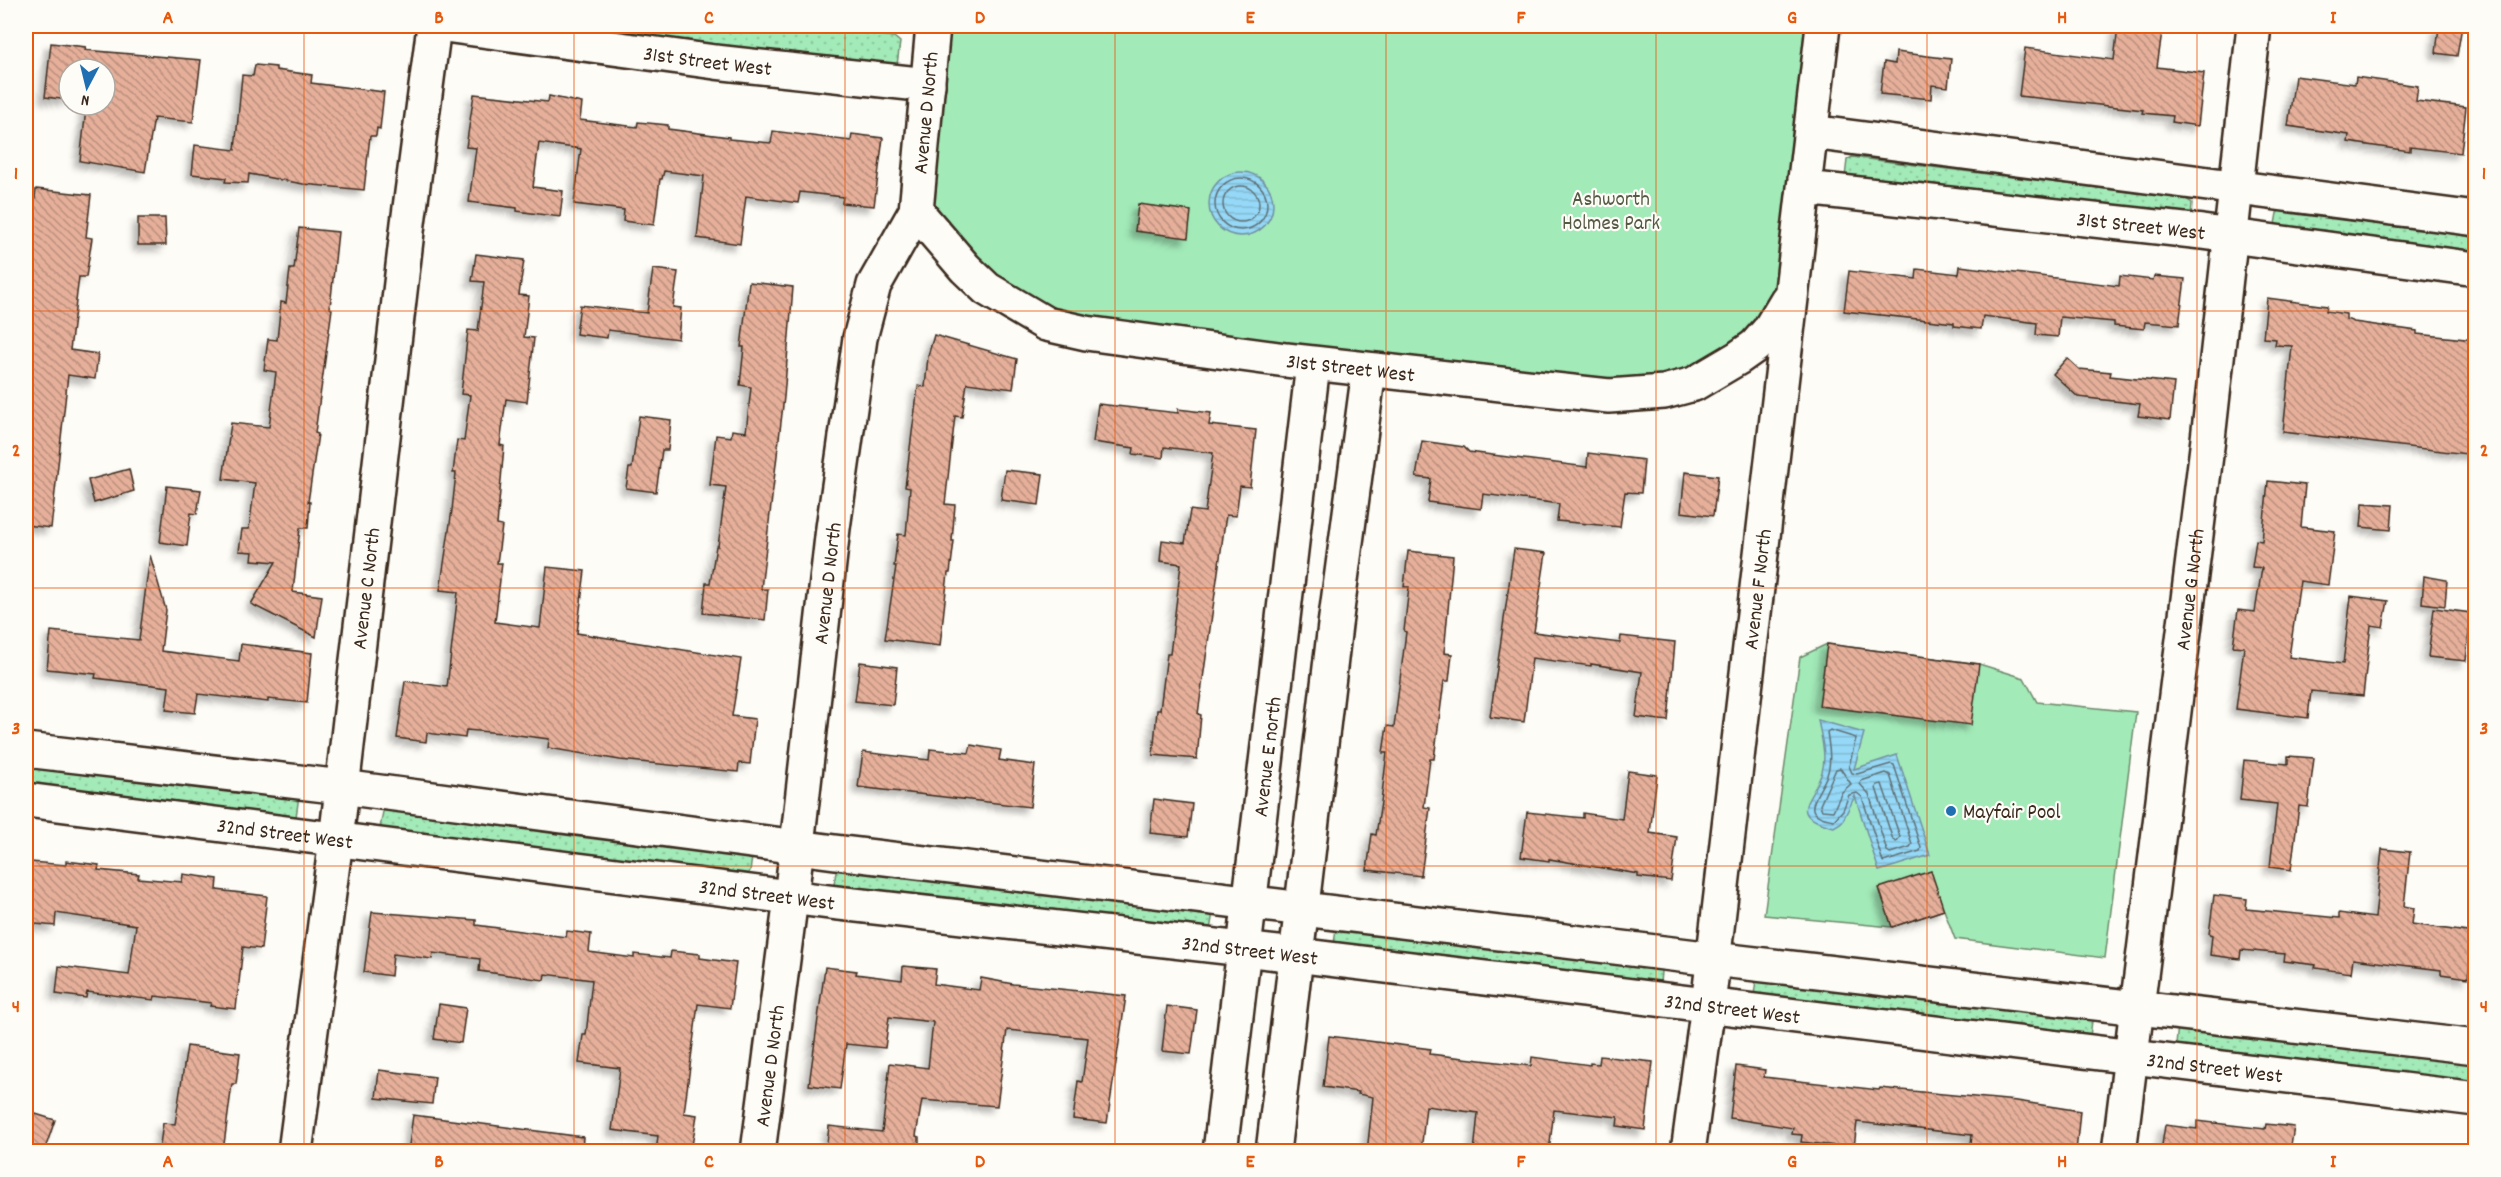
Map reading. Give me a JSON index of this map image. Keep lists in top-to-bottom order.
{
  "streets": {
    "street": [
      "31st Street West",
      "Avenue D North",
      "Avenue C North",
      "Avenue F North",
      "Avenue G North",
      "Avenue E north",
      "32nd Street West"
    ]
  },
  "crossings": [
    ["31st Street West", "Avenue D North"],
    ["31st Street West", "Avenue F North"],
    ["31st Street West", "Avenue G North"],
    ["31st Street West", "Avenue E north"],
    ["Avenue D North", "32nd Street West"],
    ["Avenue C North", "32nd Street West"],
    ["Avenue F North", "32nd Street West"],
    ["Avenue G North", "32nd Street West"],
    ["Avenue E north", "32nd Street West"]
  ],
  "parks": ["Ashworth Holmes Park"],
  "places": ["Mayfair Pool"],
  "north": "bottom",
  "grid": {
    "columns": [
      "A",
      "B",
      "C",
      "D",
      "E",
      "F",
      "G",
      "H",
      "I"
    ],
    "rows": [
      "1",
      "2",
      "3",
      "4"
    ]
  }
}
